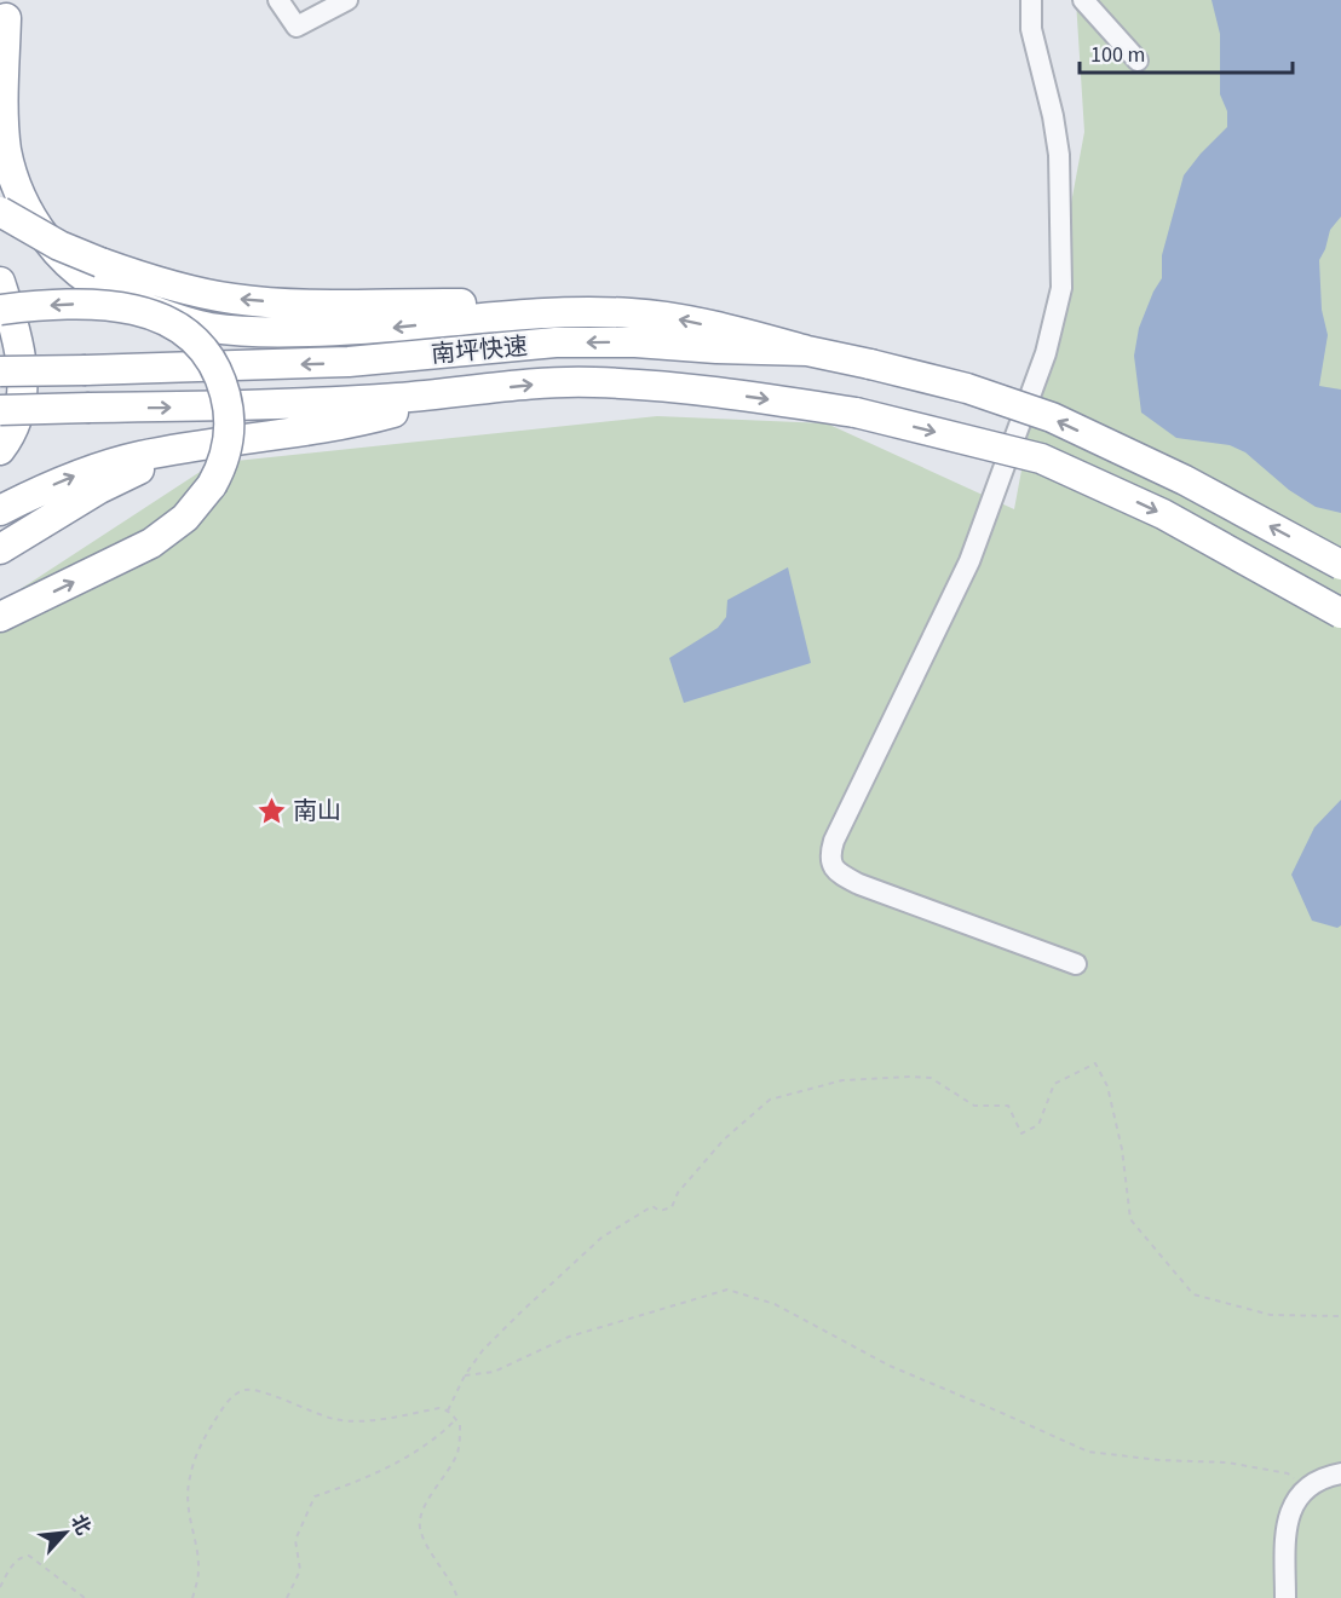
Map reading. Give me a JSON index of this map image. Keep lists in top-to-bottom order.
{
  "streets": {
    "highway": ["南坪快速"]
  },
  "places": {
    "place": ["南山"]
  },
  "scale_bar": "100 m",
  "north": "top right"
}
